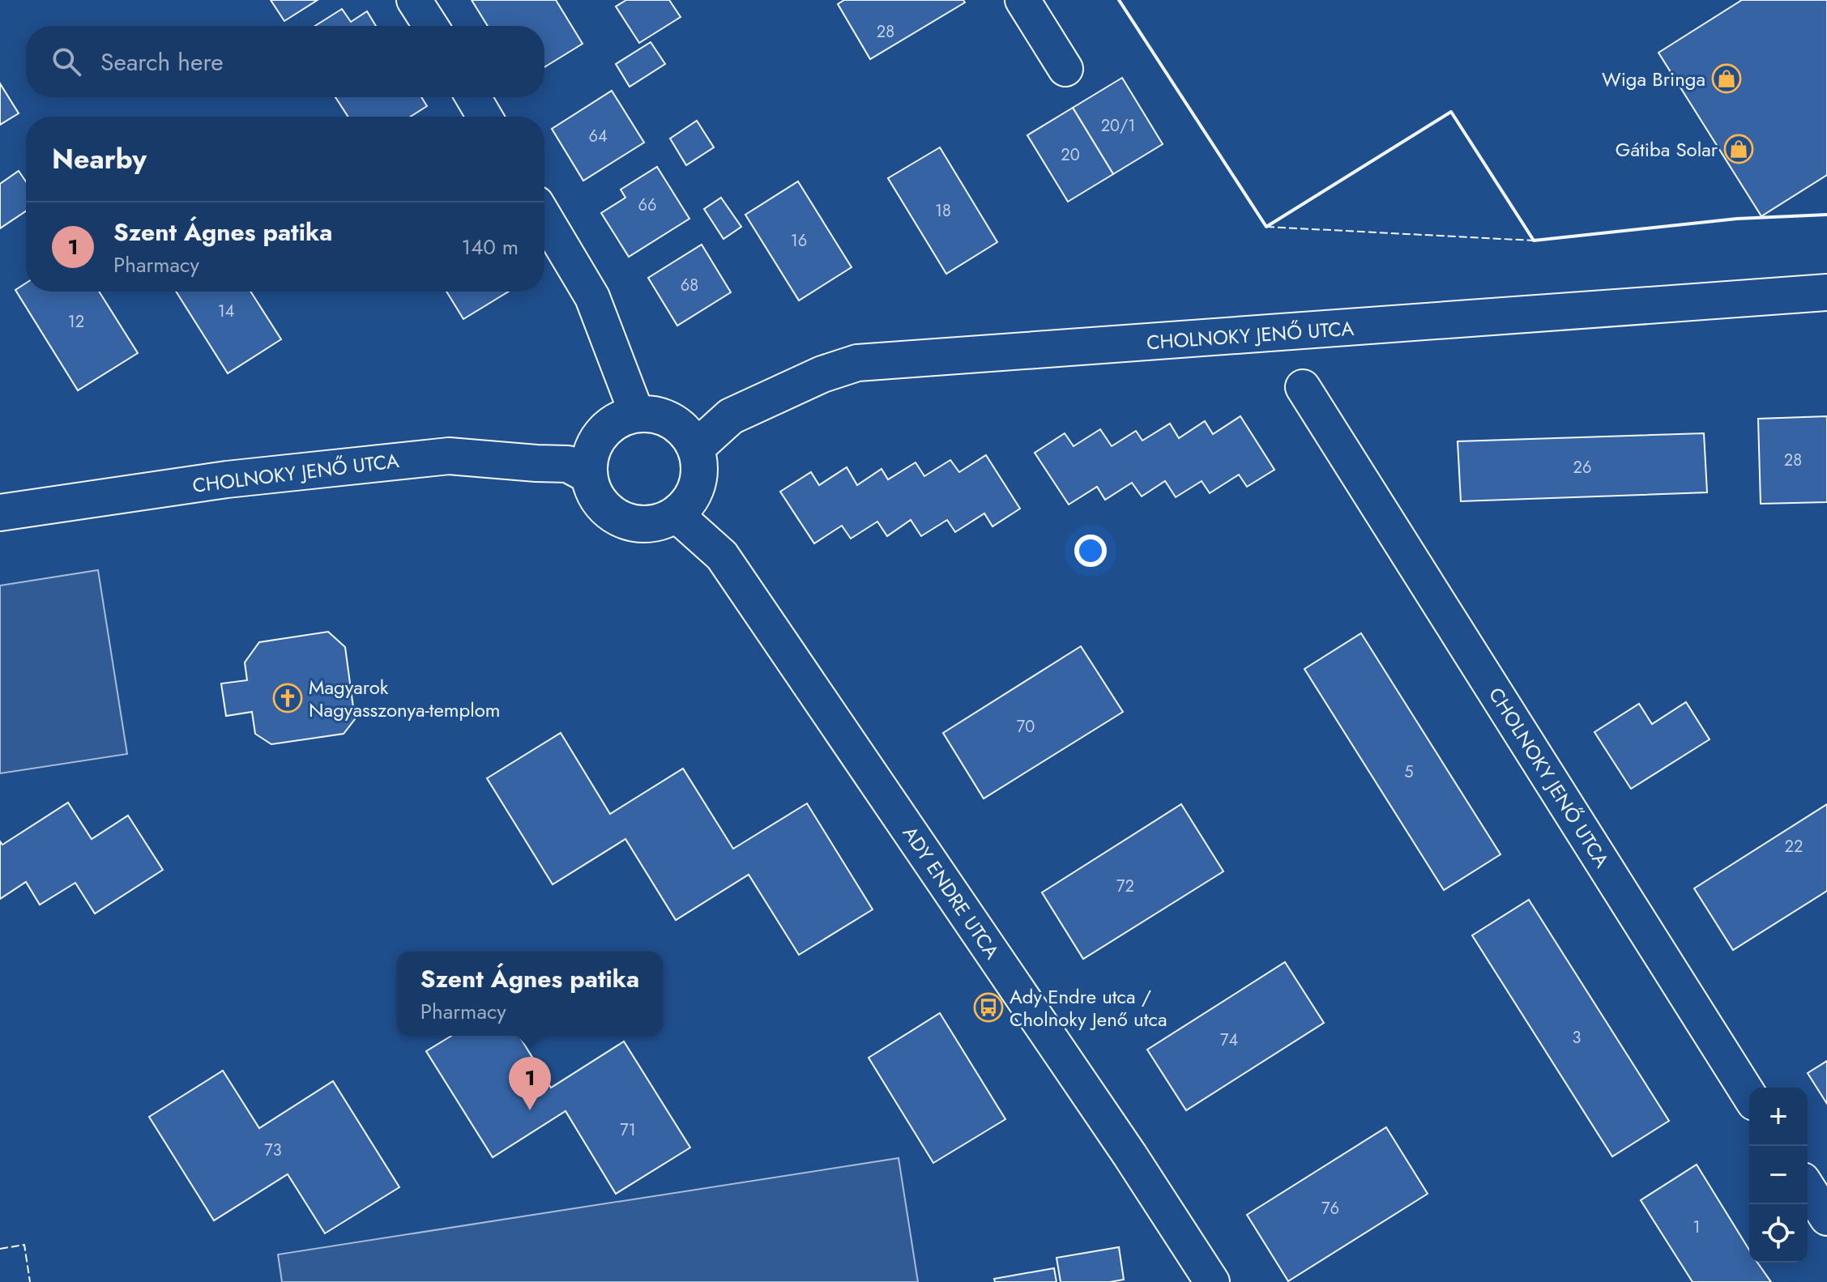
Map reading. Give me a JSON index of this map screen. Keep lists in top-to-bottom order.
{
  "streets": {
    "street": ["CHOLNOKY JENŐ UTCA", "ADY ENDRE UTCA"]
  },
  "crossings": [
    ["CHOLNOKY JENŐ UTCA", "ADY ENDRE UTCA"]
  ],
  "places": {
    "shop": ["Wiga Bringa", "Gátiba Solar"],
    "church": ["Magyarok Nagyasszonya-templom"],
    "bus stop": ["Ady Endre utca / Cholnoky Jenő utca"]
  },
  "house_numbers": [
    "28",
    "20/1",
    "64",
    "20",
    "66",
    "18",
    "16",
    "68",
    "14",
    "12",
    "28",
    "26",
    "70",
    "5",
    "22",
    "72",
    "3",
    "74",
    "71",
    "73",
    "76",
    "1"
  ],
  "page": {
    "search": "Search here",
    "heading": "Nearby",
    "list": [
      {
        "mark": "1",
        "name": "Szent Ágnes patika",
        "note": "Pharmacy",
        "value": "140 m"
      }
    ],
    "popup": ["Szent Ágnes patika", "Pharmacy"],
    "pins": "1",
    "map_buttons": ["+", "−"]
  }
}
